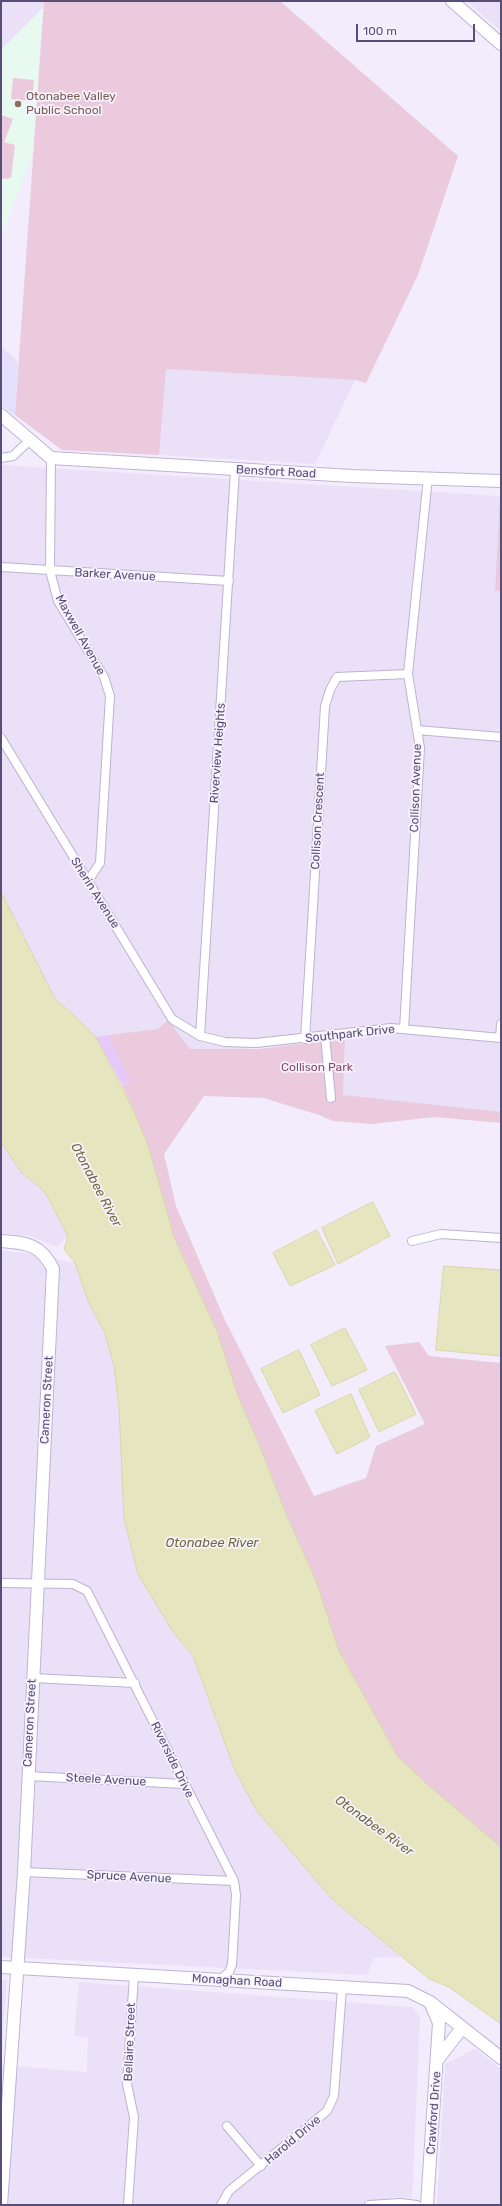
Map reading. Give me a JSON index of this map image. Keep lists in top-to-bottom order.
{
  "streets": {
    "street": [
      "Bensfort Road",
      "Barker Avenue",
      "Maxwell Avenue",
      "Riverview Heights",
      "Collison Avenue",
      "Collison Crescent",
      "Sherin Avenue",
      "Southpark Drive",
      "Cameron Street",
      "Riverside Drive",
      "Steele Avenue",
      "Spruce Avenue",
      "Monaghan Road",
      "Bellaire Street",
      "Crawford Drive",
      "Harold Drive"
    ]
  },
  "crossings": [
    ["Bensfort Road", "Maxwell Avenue"],
    ["Bensfort Road", "Riverview Heights"],
    ["Bensfort Road", "Collison Avenue"],
    ["Barker Avenue", "Maxwell Avenue"],
    ["Barker Avenue", "Riverview Heights"],
    ["Maxwell Avenue", "Sherin Avenue"],
    ["Riverview Heights", "Sherin Avenue"],
    ["Riverview Heights", "Southpark Drive"],
    ["Collison Avenue", "Collison Crescent"],
    ["Collison Avenue", "Southpark Drive"],
    ["Collison Crescent", "Southpark Drive"],
    ["Sherin Avenue", "Southpark Drive"],
    ["Cameron Street", "Riverside Drive"],
    ["Cameron Street", "Steele Avenue"],
    ["Cameron Street", "Spruce Avenue"],
    ["Cameron Street", "Monaghan Road"],
    ["Riverside Drive", "Steele Avenue"],
    ["Riverside Drive", "Spruce Avenue"],
    ["Riverside Drive", "Monaghan Road"],
    ["Monaghan Road", "Bellaire Street"],
    ["Monaghan Road", "Crawford Drive"],
    ["Monaghan Road", "Harold Drive"]
  ],
  "water": ["Otonabee River"],
  "parks": ["Collison Park"],
  "places": ["Otonabee Valley Public School"],
  "scale_bar": "100 m"
}
